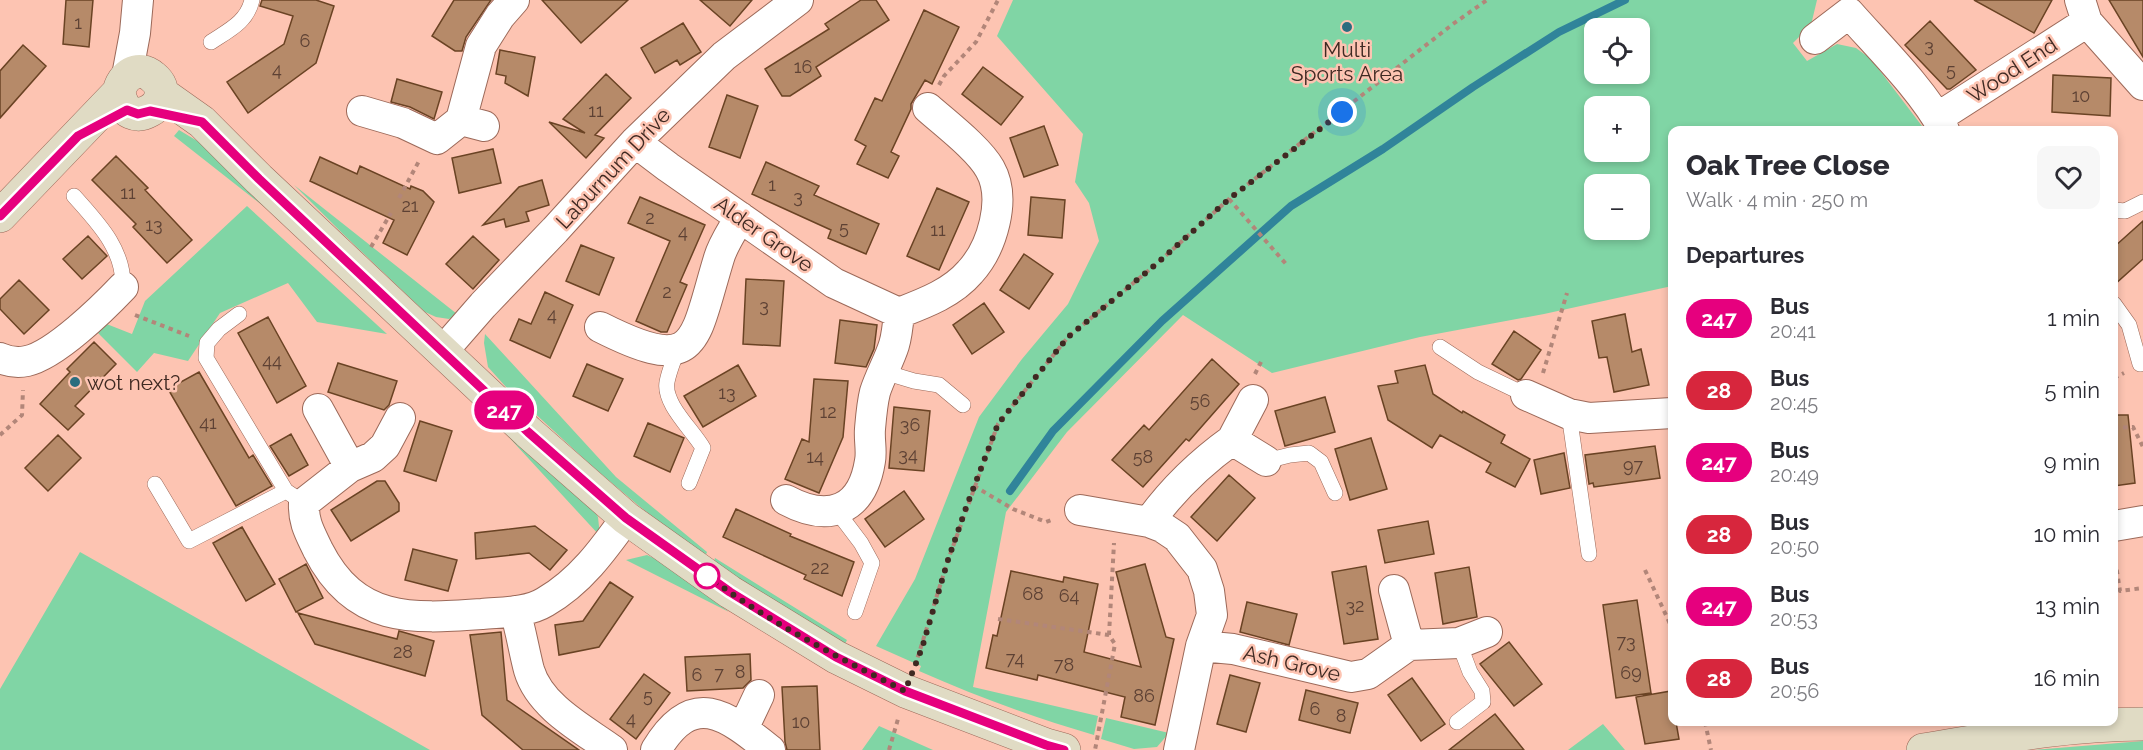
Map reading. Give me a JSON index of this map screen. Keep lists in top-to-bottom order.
{
  "streets": {
    "street": [
      "Wood End",
      "Laburnum Drive",
      "Alder Grove",
      "Ash Grove"
    ]
  },
  "crossings": [
    ["Laburnum Drive", "Alder Grove"]
  ],
  "places": ["Multi Sports Area", "wot next?"],
  "lines": ["bus line 247"],
  "house_numbers": [
    "1",
    "6",
    "3",
    "16",
    "4",
    "5",
    "10",
    "11",
    "1",
    "11",
    "3",
    "21",
    "2",
    "13",
    "5",
    "11",
    "4",
    "2",
    "3",
    "4",
    "44",
    "13",
    "56",
    "12",
    "41",
    "36",
    "34",
    "14",
    "58",
    "97",
    "22",
    "68",
    "64",
    "32",
    "73",
    "28",
    "74",
    "78",
    "8",
    "69",
    "7",
    "6",
    "5",
    "86",
    "6",
    "8",
    "4",
    "10"
  ],
  "page": {
    "on_map": "247",
    "map_buttons": ["+", "−"],
    "heading": [
      ["Oak Tree Close", "Walk · 4 min · 250 m"],
      "Departures"
    ],
    "list": [
      {
        "mark": "247",
        "name": "Bus",
        "note": "20:41",
        "value": "1 min"
      },
      {
        "mark": "28",
        "name": "Bus",
        "note": "20:45",
        "value": "5 min"
      },
      {
        "mark": "247",
        "name": "Bus",
        "note": "20:49",
        "value": "9 min"
      },
      {
        "mark": "28",
        "name": "Bus",
        "note": "20:50",
        "value": "10 min"
      },
      {
        "mark": "247",
        "name": "Bus",
        "note": "20:53",
        "value": "13 min"
      },
      {
        "mark": "28",
        "name": "Bus",
        "note": "20:56",
        "value": "16 min"
      }
    ]
  }
}
